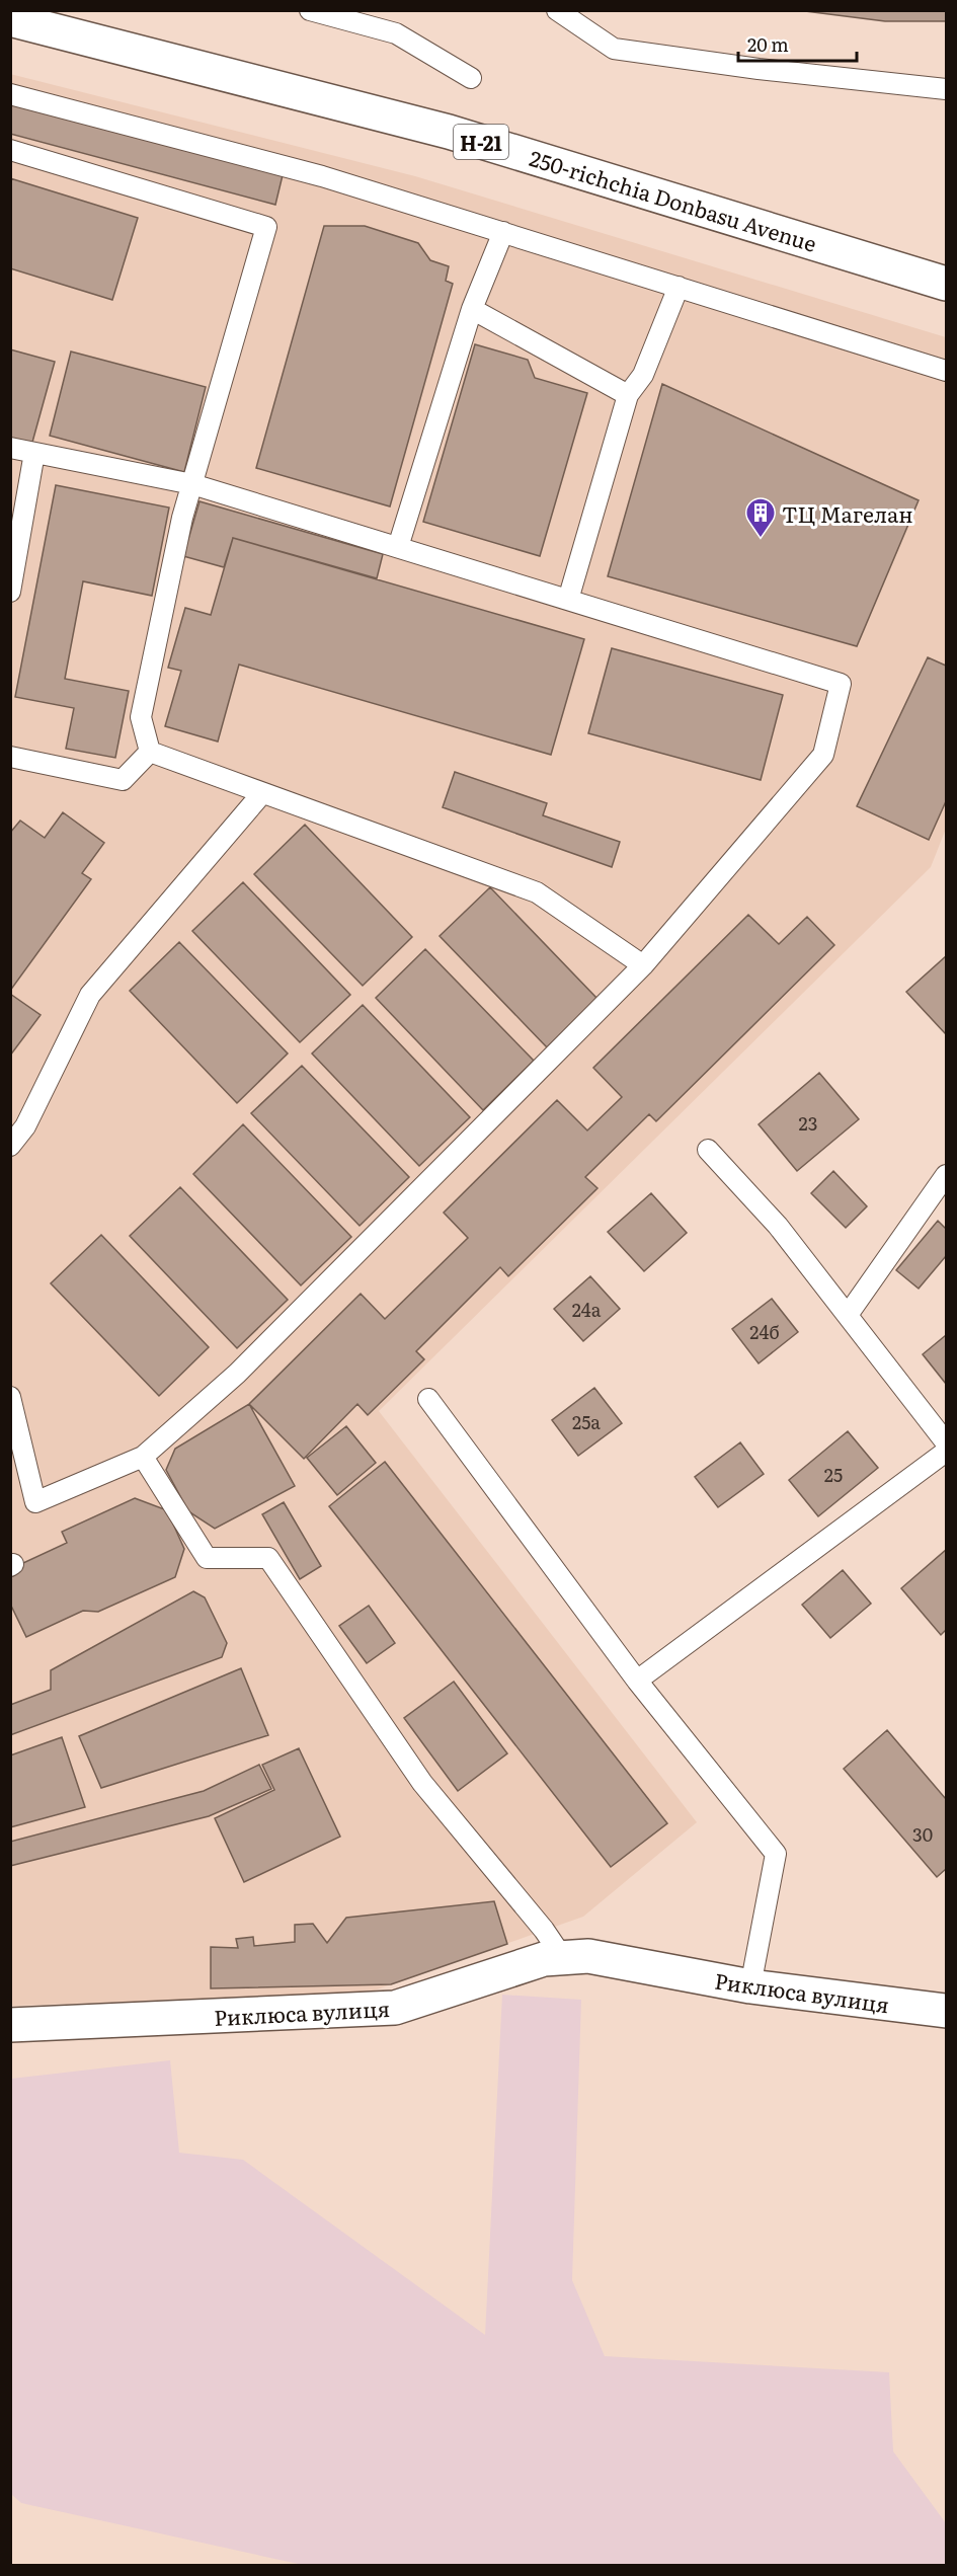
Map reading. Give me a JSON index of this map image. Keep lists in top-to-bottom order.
{
  "streets": {
    "main road": ["Н-21", "250-richchia Donbasu Avenue", "Риклюса вулиця"]
  },
  "places": {
    "building": ["ТЦ Магелан"]
  },
  "house_numbers": [
    "23",
    "24а",
    "24б",
    "25а",
    "25",
    "30"
  ],
  "scale_bar": "20 m"
}
